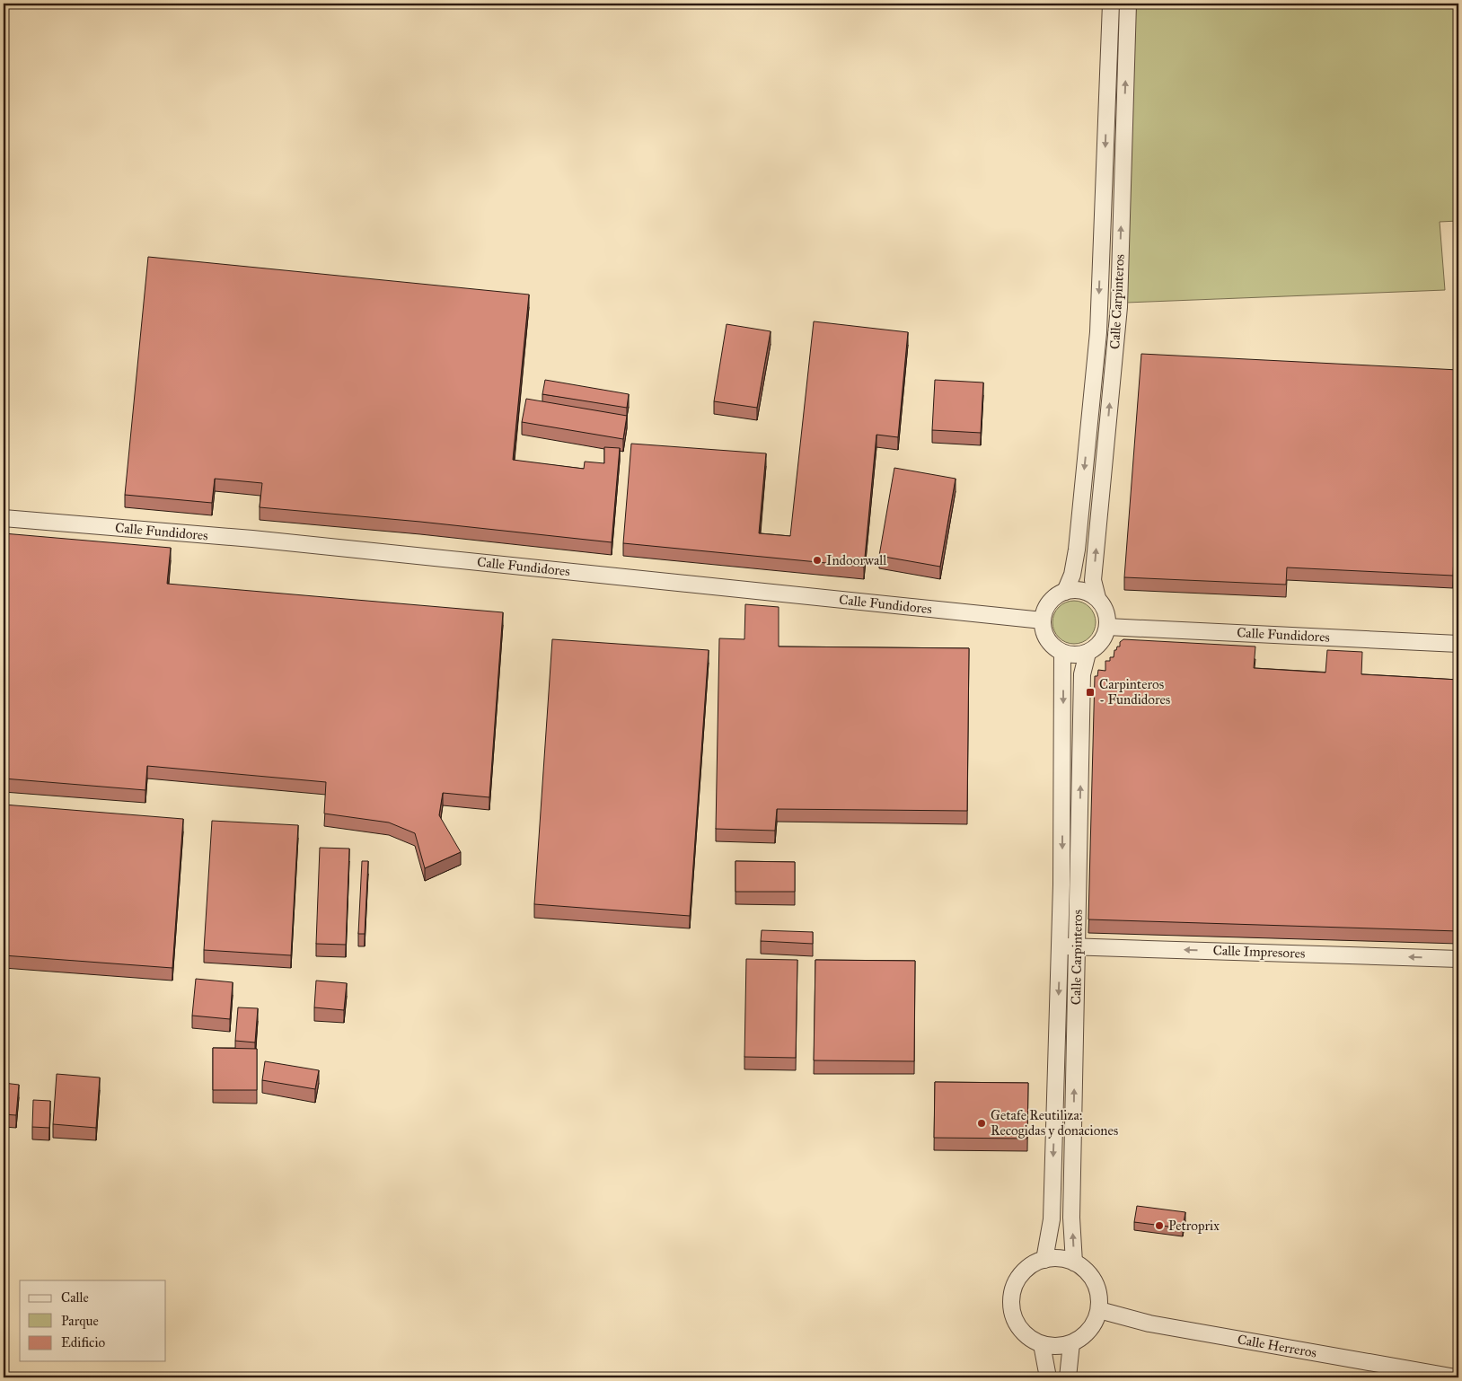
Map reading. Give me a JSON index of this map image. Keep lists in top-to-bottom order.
{
  "streets": {
    "street": [
      "Calle Carpinteros",
      "Calle Fundidores",
      "Calle Impresores",
      "Calle Herreros"
    ]
  },
  "crossings": [
    ["Calle Carpinteros", "Calle Fundidores"],
    ["Calle Carpinteros", "Calle Impresores"],
    ["Calle Carpinteros", "Calle Herreros"]
  ],
  "one_way": ["Calle Impresores"],
  "places": {
    "other": ["Indoorwall", "Getafe Reutiliza: Recogidas y donaciones", "Petroprix"],
    "transit": ["Carpinteros - Fundidores"]
  },
  "legend": ["Calle", "Parque", "Edificio"]
}
